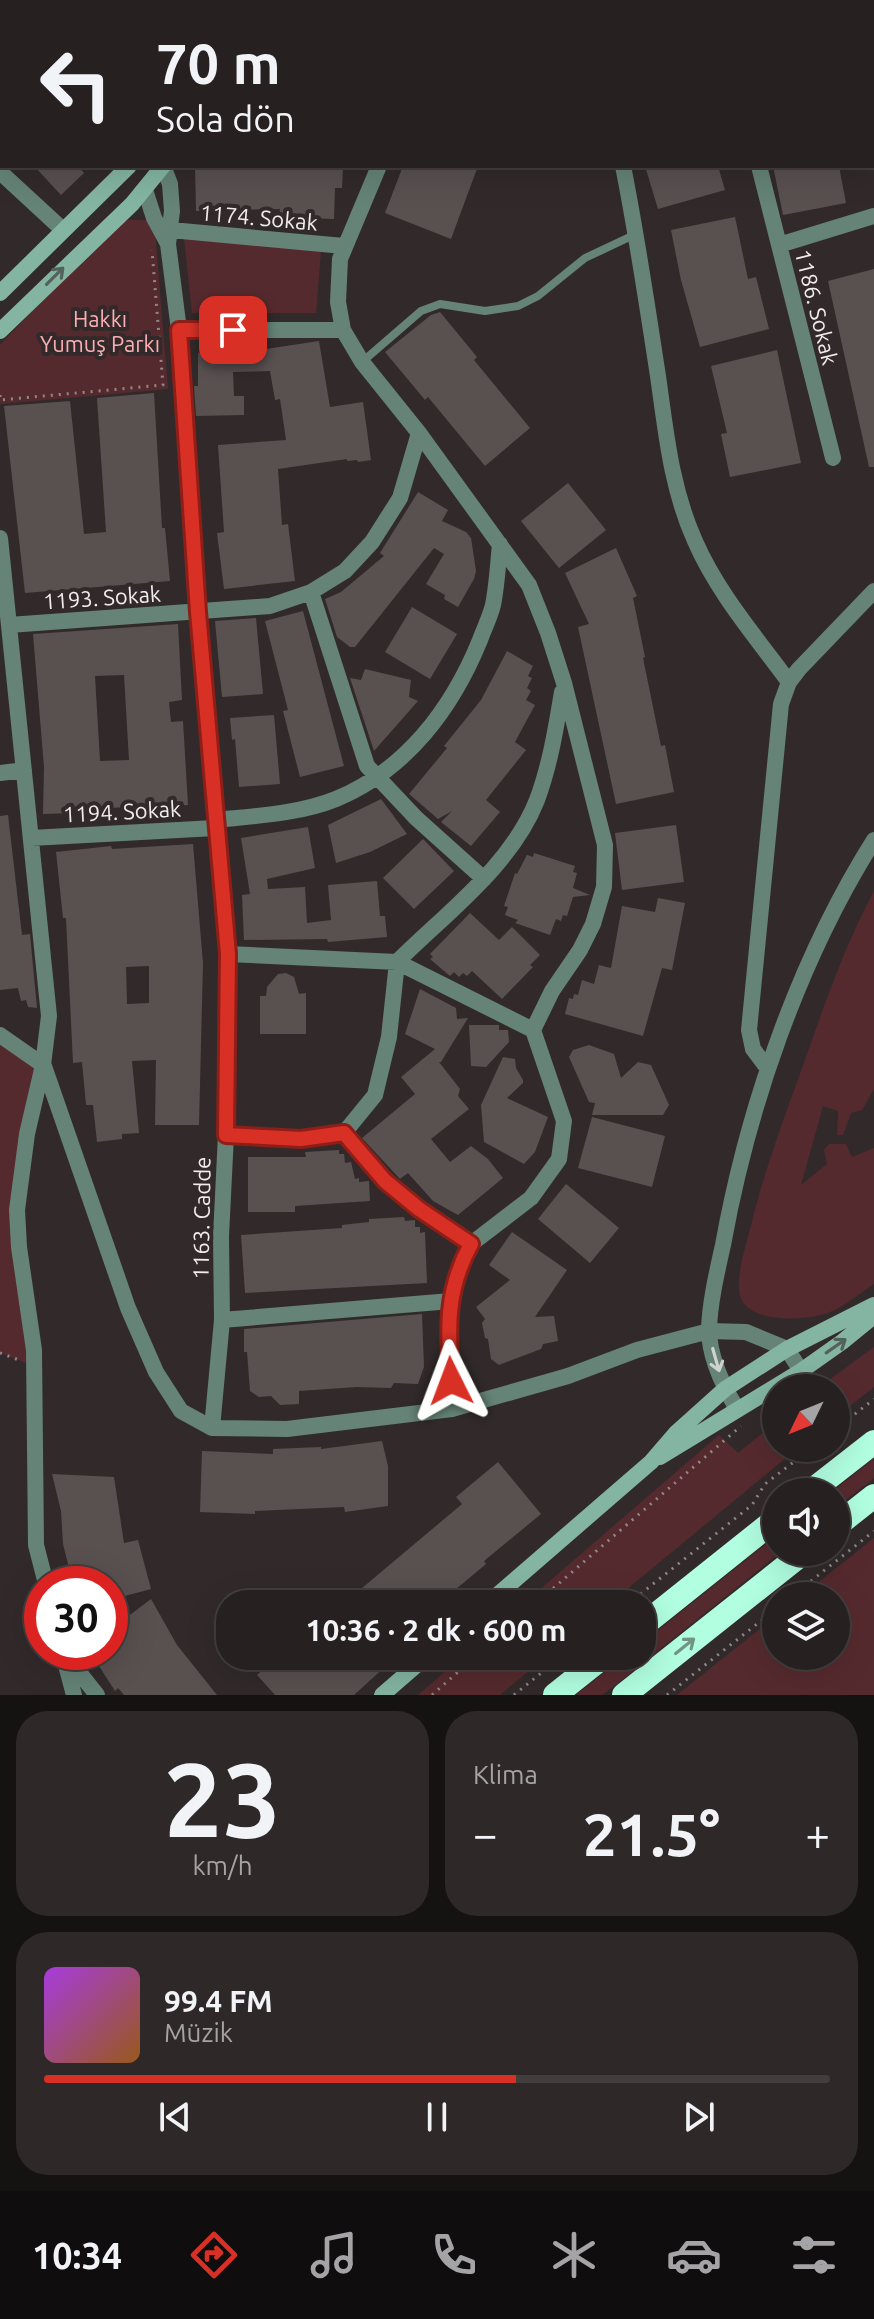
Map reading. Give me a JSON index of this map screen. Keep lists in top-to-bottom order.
{
  "streets": {
    "street": [
      "1174. Sokak",
      "1186. Sokak",
      "1193. Sokak",
      "1194. Sokak",
      "1163. Cadde"
    ]
  },
  "crossings": [
    ["1174. Sokak", "1163. Cadde"],
    ["1193. Sokak", "1163. Cadde"],
    ["1194. Sokak", "1163. Cadde"]
  ],
  "parks": ["Hakkı Yumuş Parkı"],
  "north": "bottom left",
  "page": {
    "turn": ["70 m", "Sola dön"],
    "limit": "30",
    "trip": "10:36 · 2 dk · 600 m",
    "tile": [
      ["23", "km/h"],
      "Klima"
    ],
    "heat": ["−", "21.5°", "+"],
    "song": ["99.4 FM", "Müzik"],
    "tabs": "10:34"
  }
}
